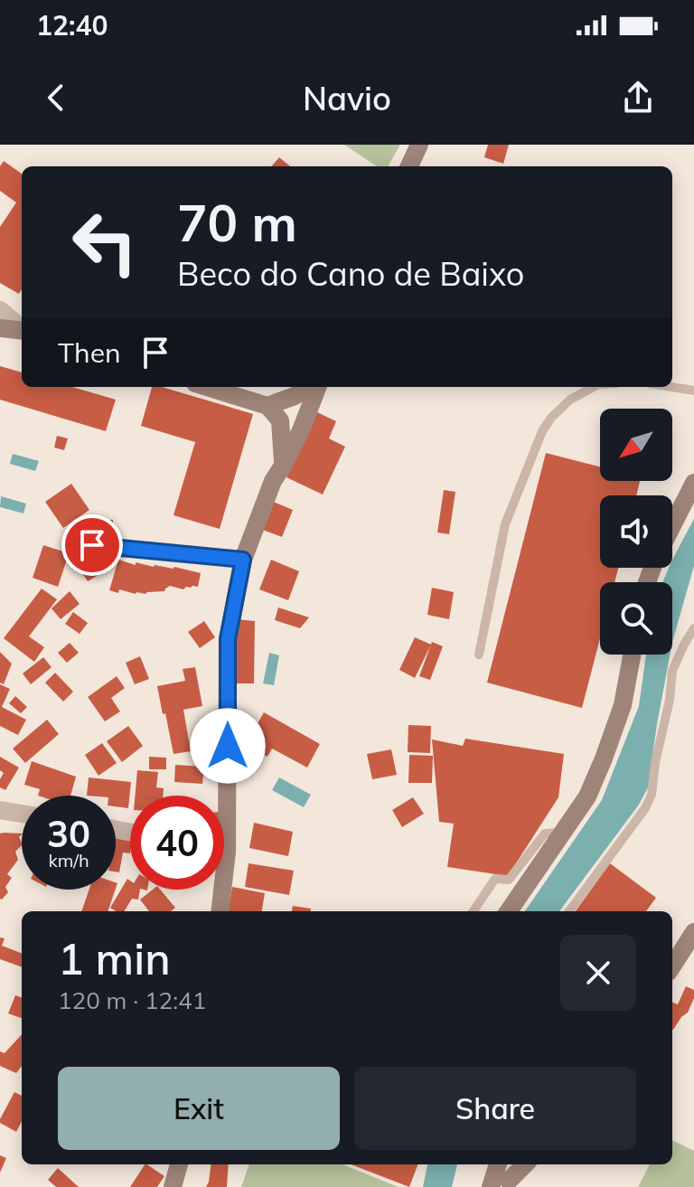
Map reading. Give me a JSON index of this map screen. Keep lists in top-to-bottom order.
{
  "north": "bottom left",
  "page": {
    "status": "12:40",
    "header": "Navio",
    "turn": ["70 m", "Beco do Cano de Baixo"],
    "then": "Then",
    "speed": "30 km/h",
    "limit": "40",
    "heading": ["1 min", "120 m · 12:41"],
    "buttons": ["Exit", "Share"]
  }
}
